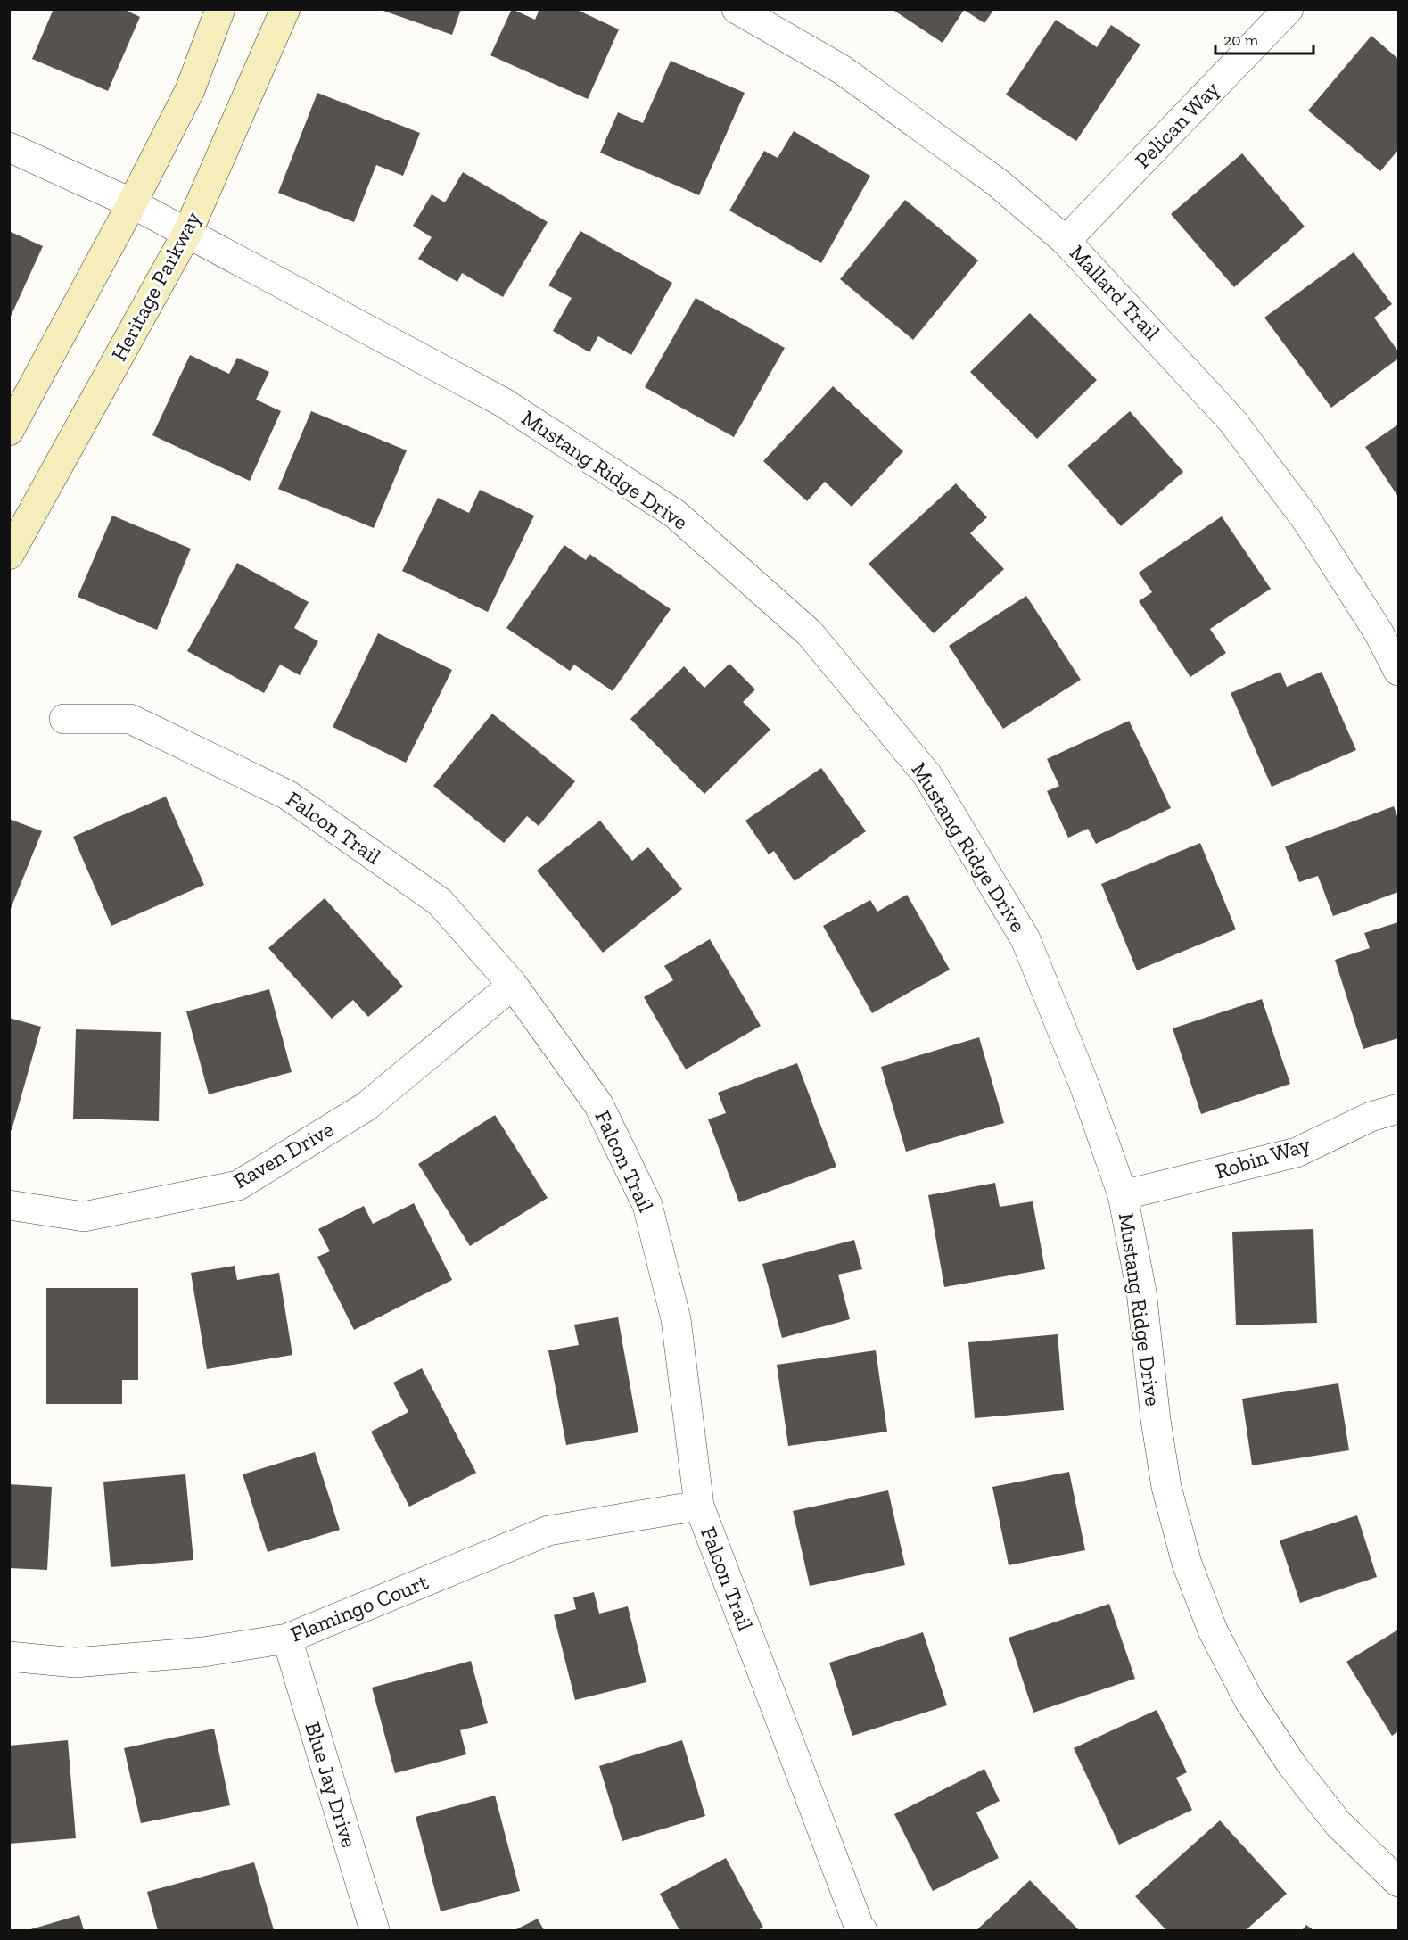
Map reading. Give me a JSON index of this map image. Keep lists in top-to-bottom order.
{
  "streets": {
    "main road": ["Heritage Parkway"],
    "street": [
      "Pelican Way",
      "Mallard Trail",
      "Mustang Ridge Drive",
      "Falcon Trail",
      "Raven Drive",
      "Robin Way",
      "Flamingo Court",
      "Blue Jay Drive"
    ]
  },
  "crossings": [
    ["Pelican Way", "Mallard Trail"],
    ["Heritage Parkway", "Mustang Ridge Drive"],
    ["Mustang Ridge Drive", "Robin Way"],
    ["Falcon Trail", "Raven Drive"],
    ["Falcon Trail", "Flamingo Court"],
    ["Flamingo Court", "Blue Jay Drive"]
  ],
  "scale_bar": "20 m"
}
